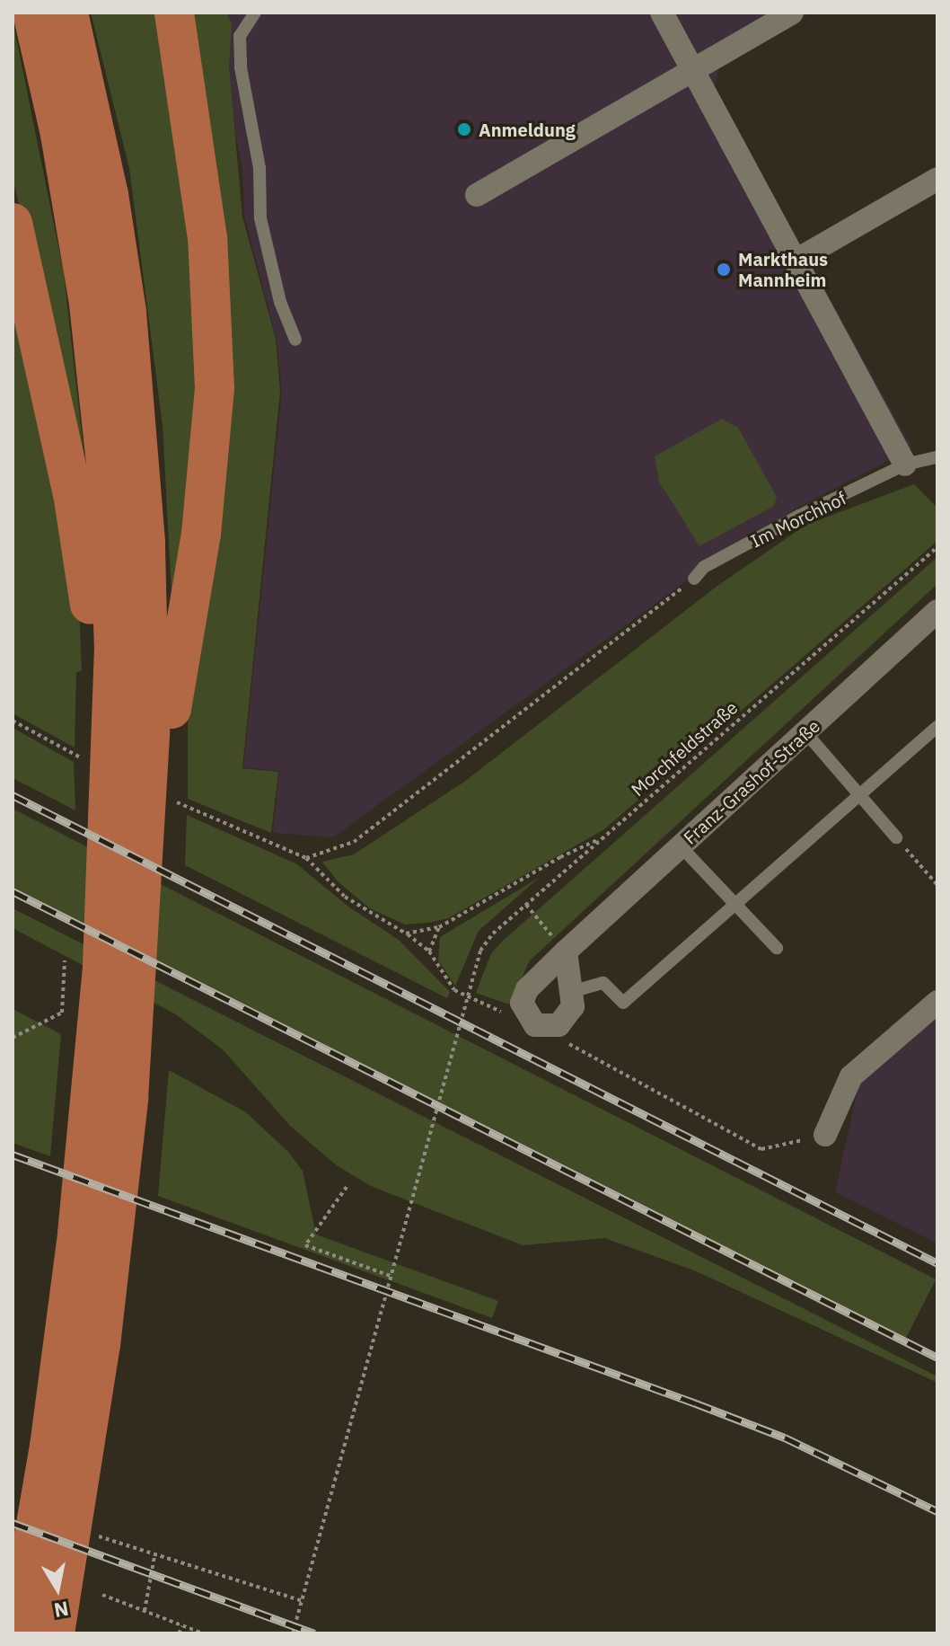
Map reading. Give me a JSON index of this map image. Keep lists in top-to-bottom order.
{
  "streets": {
    "street": ["Franz-Grashof-Straße"],
    "lane": ["Im Morchhof"],
    "path": ["Morchfeldstraße"]
  },
  "places": ["Anmeldung", "Markthaus Mannheim"],
  "north": "bottom"
}
